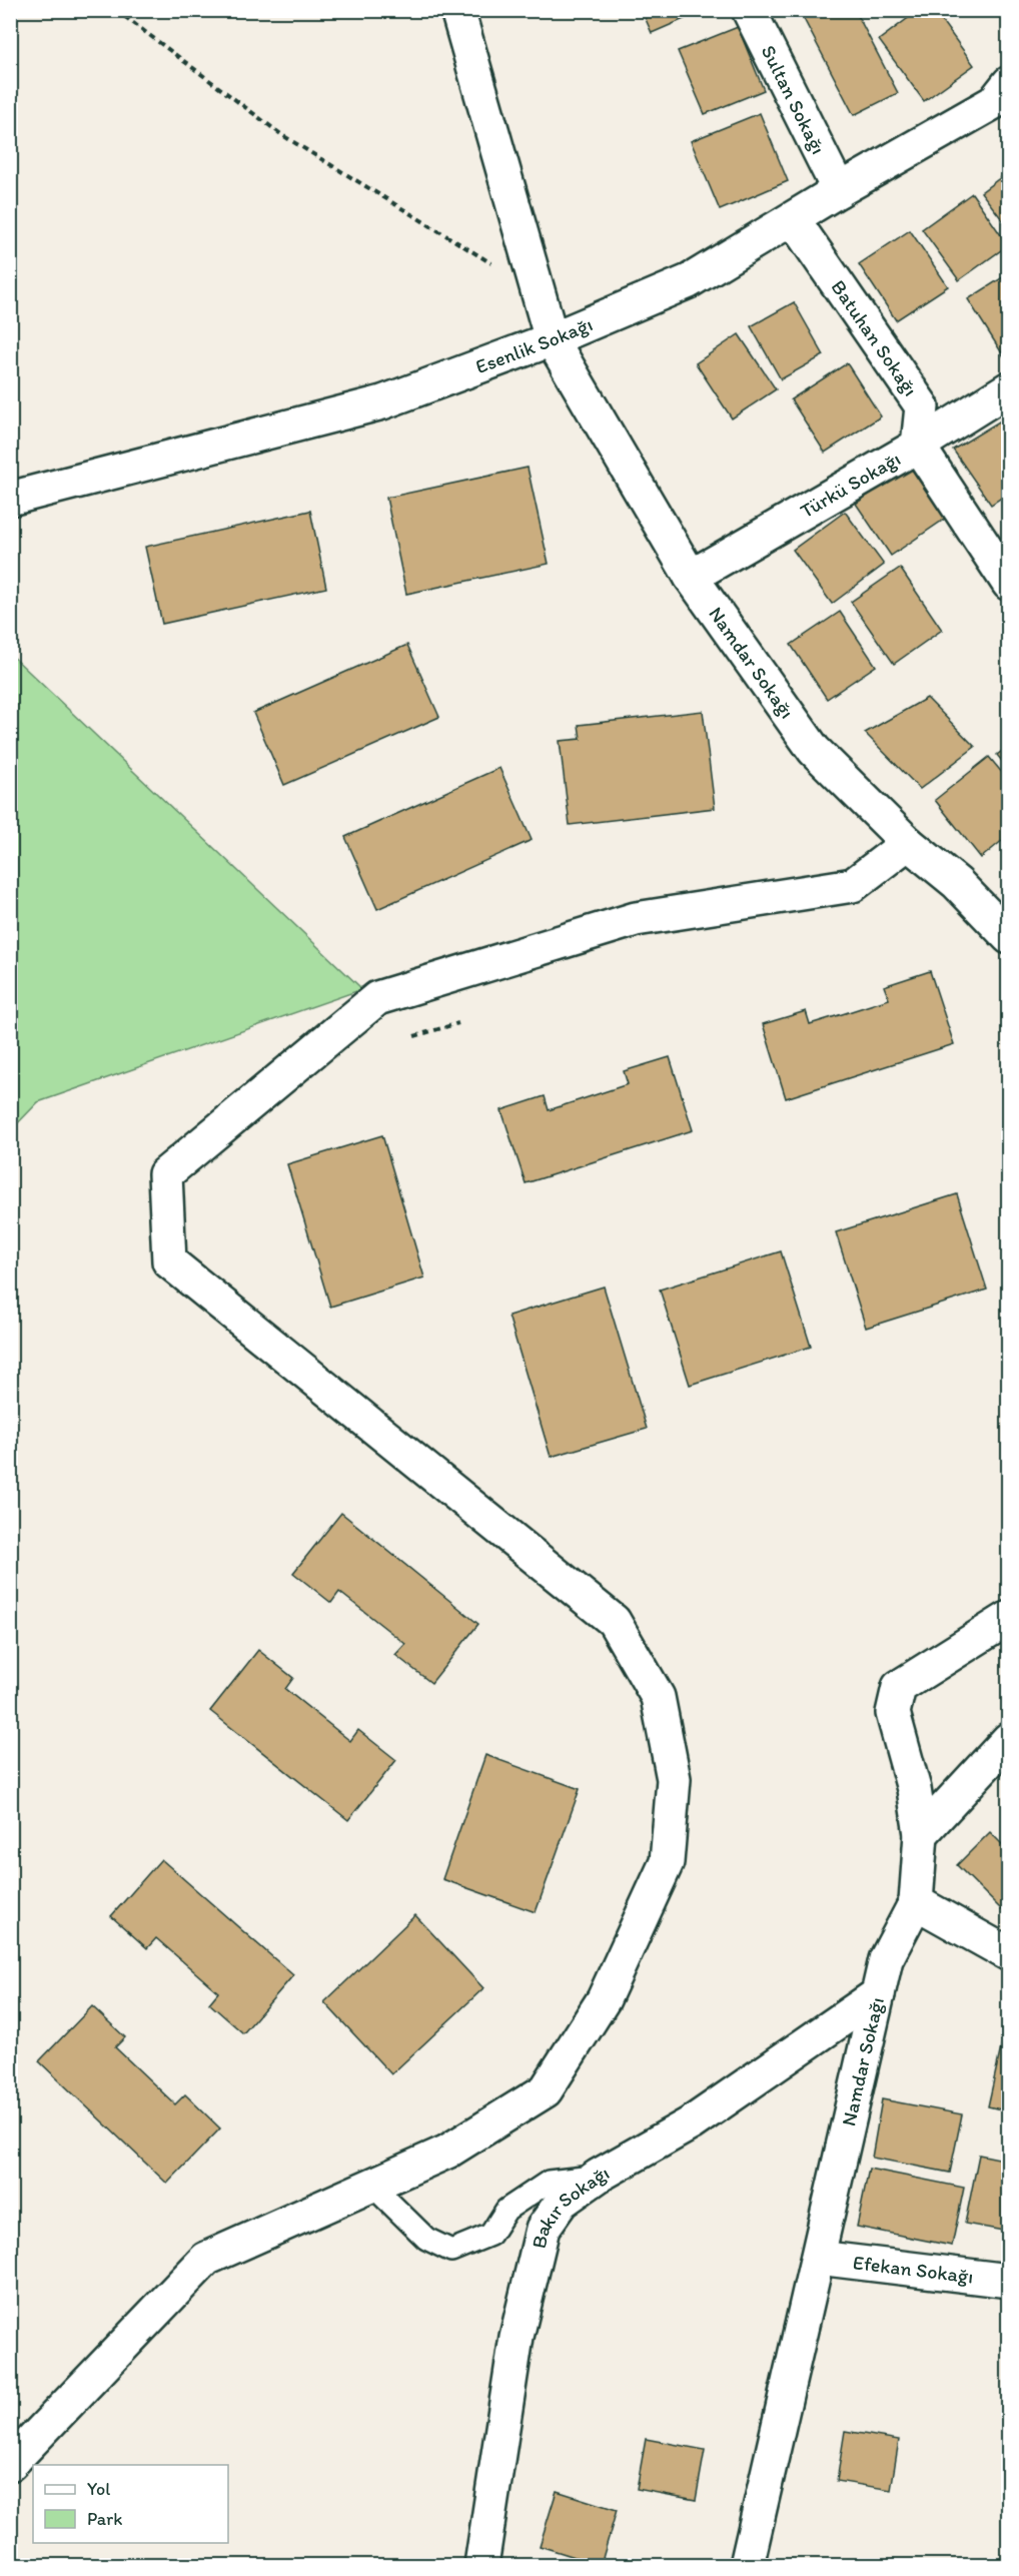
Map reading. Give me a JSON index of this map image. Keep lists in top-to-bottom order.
{
  "streets": {
    "street": [
      "Sultan Sokağı",
      "Batuhan Sokağı",
      "Esenlik Sokağı",
      "Türkü Sokağı",
      "Namdar Sokağı",
      "Bakır Sokağı",
      "Efekan Sokağı"
    ]
  },
  "crossings": [
    ["Sultan Sokağı", "Esenlik Sokağı"],
    ["Batuhan Sokağı", "Esenlik Sokağı"],
    ["Batuhan Sokağı", "Türkü Sokağı"],
    ["Esenlik Sokağı", "Namdar Sokağı"],
    ["Türkü Sokağı", "Namdar Sokağı"],
    ["Namdar Sokağı", "Bakır Sokağı"],
    ["Namdar Sokağı", "Efekan Sokağı"]
  ],
  "legend": ["Yol", "Park"]
}
